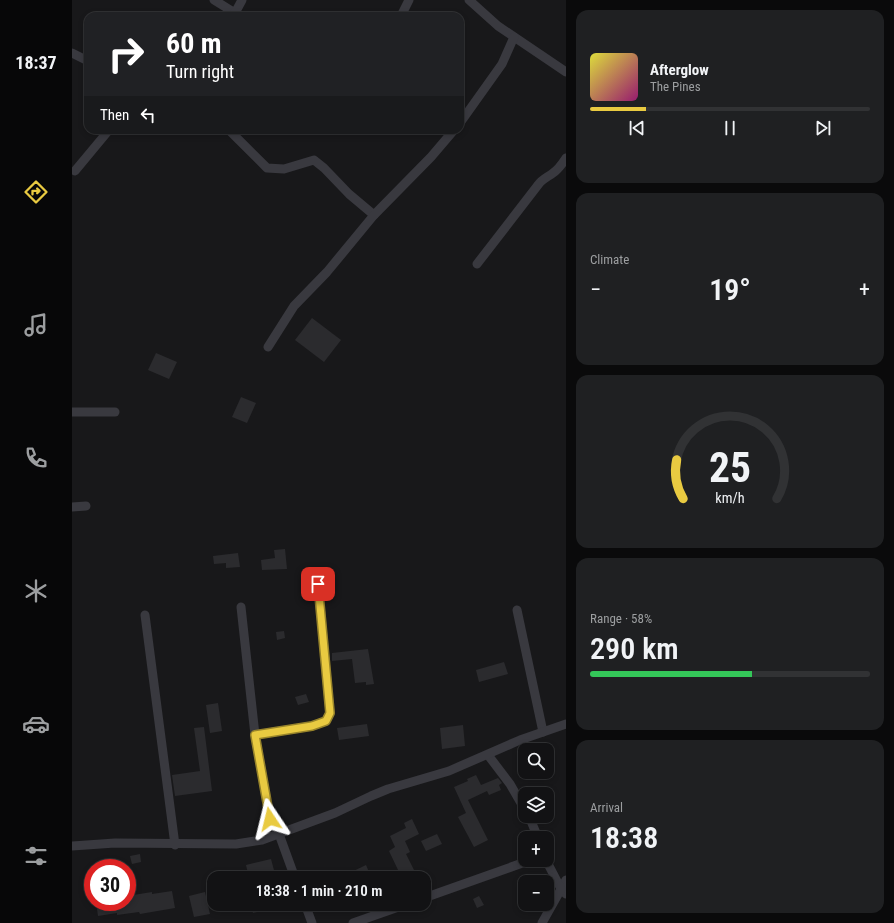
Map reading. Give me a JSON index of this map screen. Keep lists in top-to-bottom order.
{
  "page": {
    "tabs": "18:37",
    "turn": ["60 m", "Turn right"],
    "song": ["Afterglow", "The Pines"],
    "then": "Then",
    "tile": [
      "Climate",
      ["Range · 58%", "290 km"],
      ["Arrival", "18:38"]
    ],
    "heat": ["−", "19°", "+"],
    "map_buttons": ["+", "−"],
    "limit": "30",
    "trip": "18:38 · 1 min · 210 m",
    "gauge": ["25", "km/h"]
  }
}
